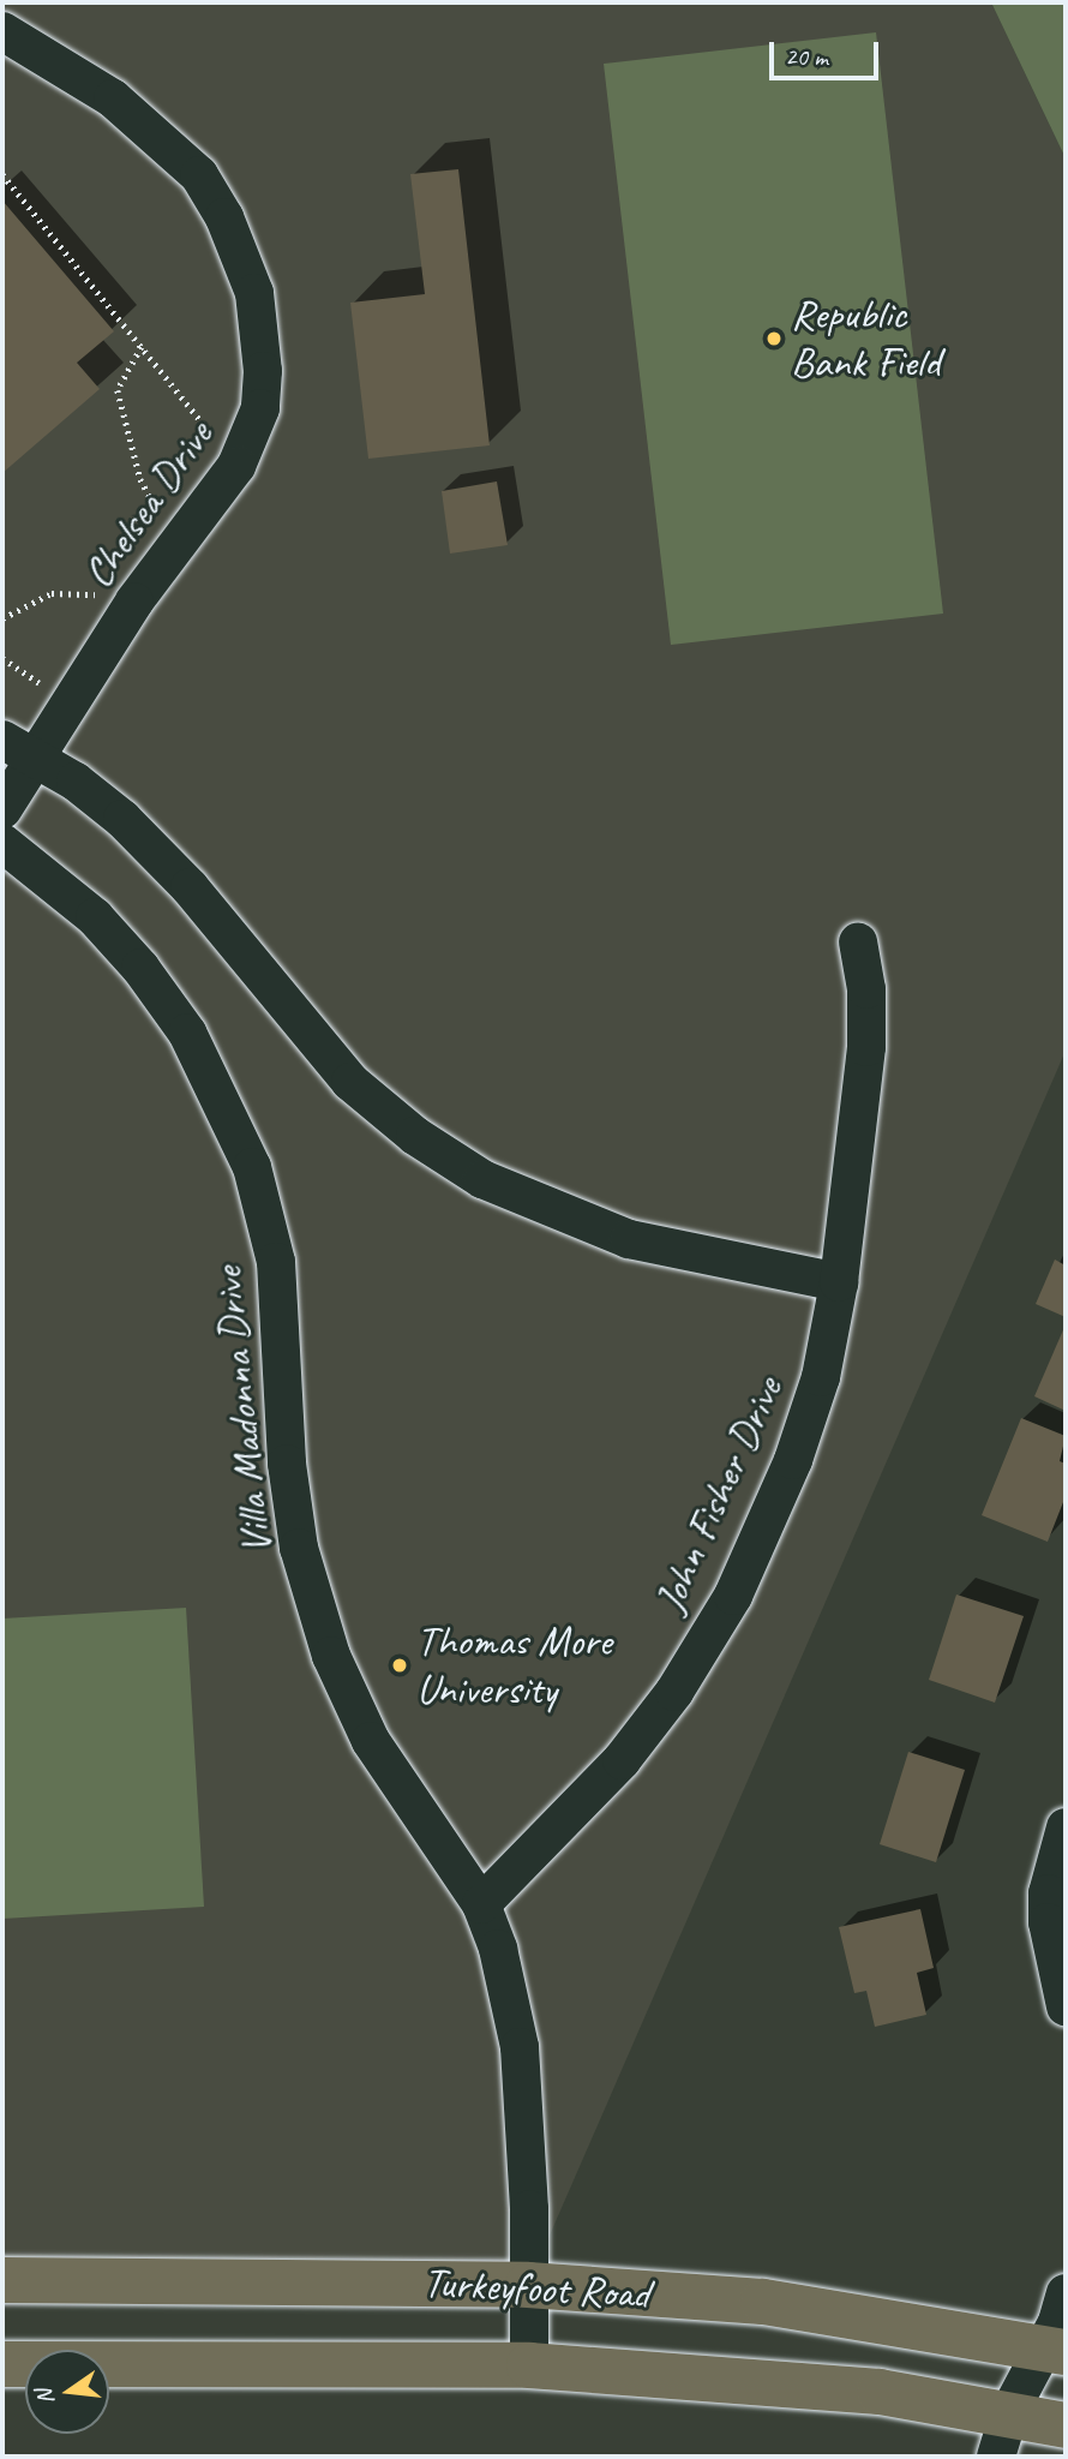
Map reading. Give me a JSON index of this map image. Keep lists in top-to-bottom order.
{
  "streets": {
    "main road": ["Turkeyfoot Road"],
    "street": ["Chelsea Drive", "Villa Madonna Drive", "John Fisher Drive"]
  },
  "crossings": [
    ["Villa Madonna Drive", "John Fisher Drive"],
    ["Villa Madonna Drive", "Turkeyfoot Road"]
  ],
  "places": ["Republic Bank Field", "Thomas More University"],
  "scale_bar": "20 m",
  "north": "left"
}
